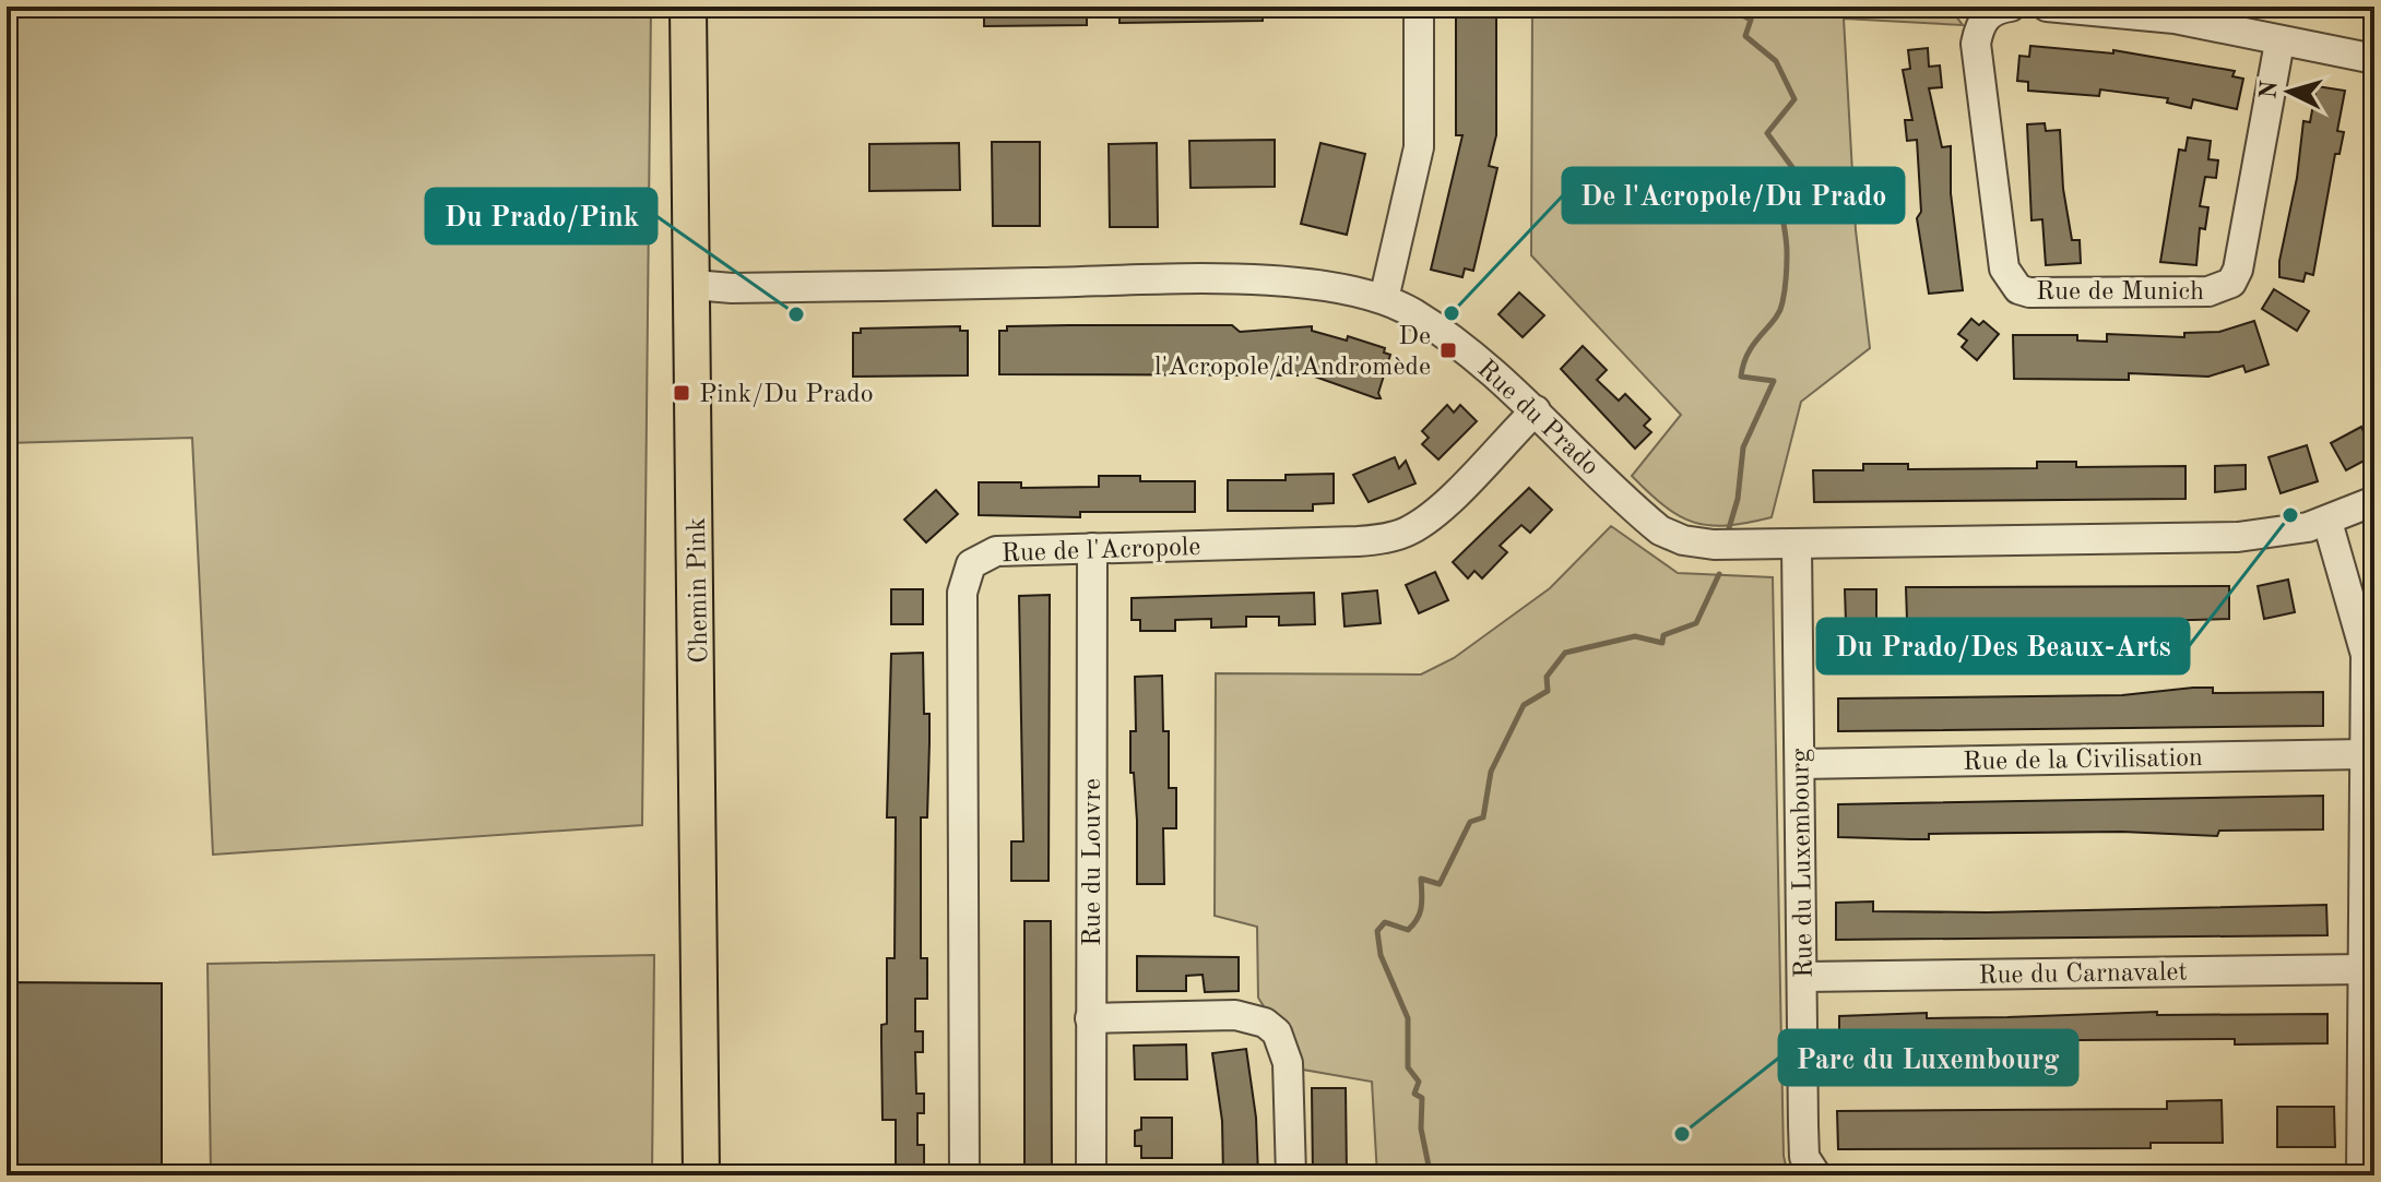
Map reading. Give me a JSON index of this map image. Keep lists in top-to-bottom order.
{
  "streets": {
    "main road": ["Chemin Pink"],
    "street": [
      "Rue de Munich",
      "Rue du Prado",
      "Rue de l'Acropole",
      "Rue de la Civilisation",
      "Rue du Louvre",
      "Rue du Luxembourg",
      "Rue du Carnavalet"
    ]
  },
  "crossings": [
    ["Rue du Prado", "Rue de l'Acropole"],
    ["Rue du Prado", "Chemin Pink"],
    ["Rue du Prado", "Rue du Luxembourg"],
    ["Rue de l'Acropole", "Rue du Louvre"],
    ["Rue de la Civilisation", "Rue du Luxembourg"],
    ["Rue du Luxembourg", "Rue du Carnavalet"]
  ],
  "places": {
    "other": [
      "De l'Acropole/Du Prado",
      "Du Prado/Pink",
      "Du Prado/Des Beaux-Arts",
      "Parc du Luxembourg"
    ],
    "transit": ["De l'Acropole/d'Andromède", "Pink/Du Prado"]
  },
  "north": "left"
}
